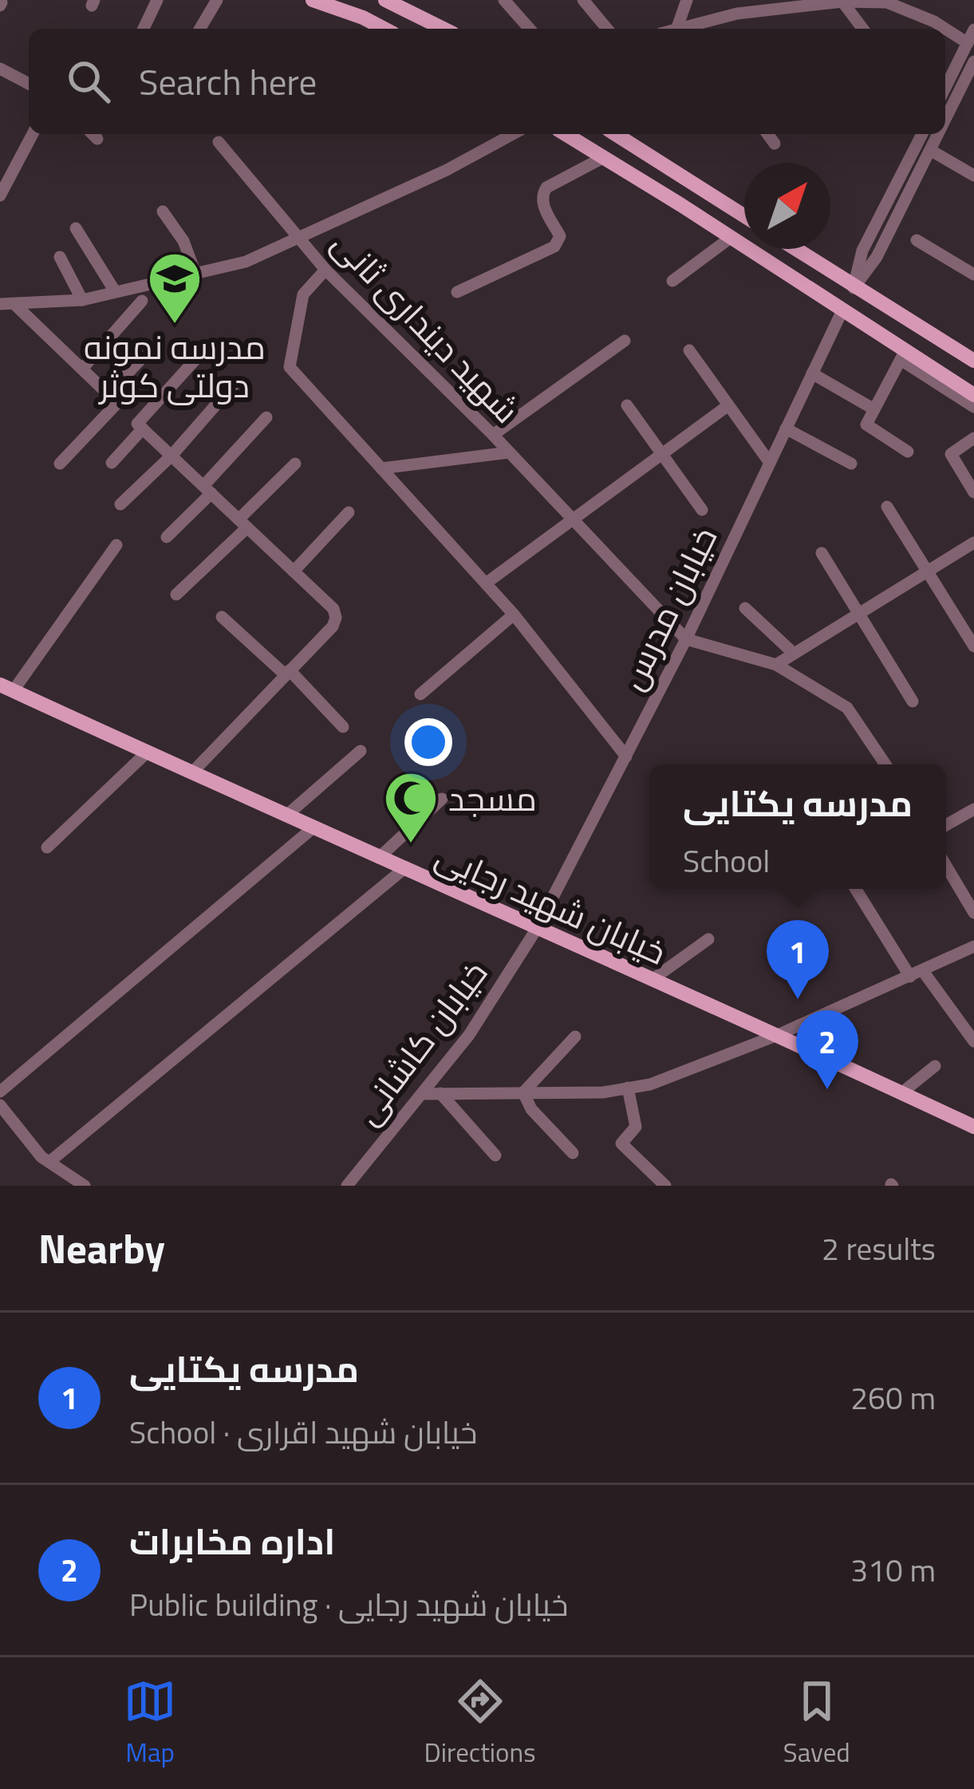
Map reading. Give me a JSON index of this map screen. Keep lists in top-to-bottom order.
{
  "streets": {
    "main road": ["خیابان شهید رجایی"],
    "street": ["شهید دینداری ثانی", "خیابان مدرس", "خیابان کاشانی"]
  },
  "crossings": [
    ["شهید دینداری ثانی", "خیابان مدرس"],
    ["خیابان مدرس", "خیابان شهید رجایی"],
    ["خیابان مدرس", "خیابان کاشانی"],
    ["خیابان شهید رجایی", "خیابان کاشانی"]
  ],
  "places": {
    "school or university": ["مدرسه نمونه دولتی کوثر"],
    "mosque": ["مسجد"]
  },
  "north": "top right",
  "page": {
    "search": "Search here",
    "popup": ["مدرسه یکتایی", "School"],
    "pins": ["1", "2"],
    "heading": ["Nearby", "2 results"],
    "list": [
      {
        "mark": "1",
        "name": "مدرسه یکتایی",
        "note": "School · خیابان شهید اقراری",
        "value": "260 m"
      },
      {
        "mark": "2",
        "name": "اداره مخابرات",
        "note": "Public building · خیابان شهید رجایی",
        "value": "310 m"
      }
    ],
    "nav": ["Map", "Directions", "Saved"]
  }
}
